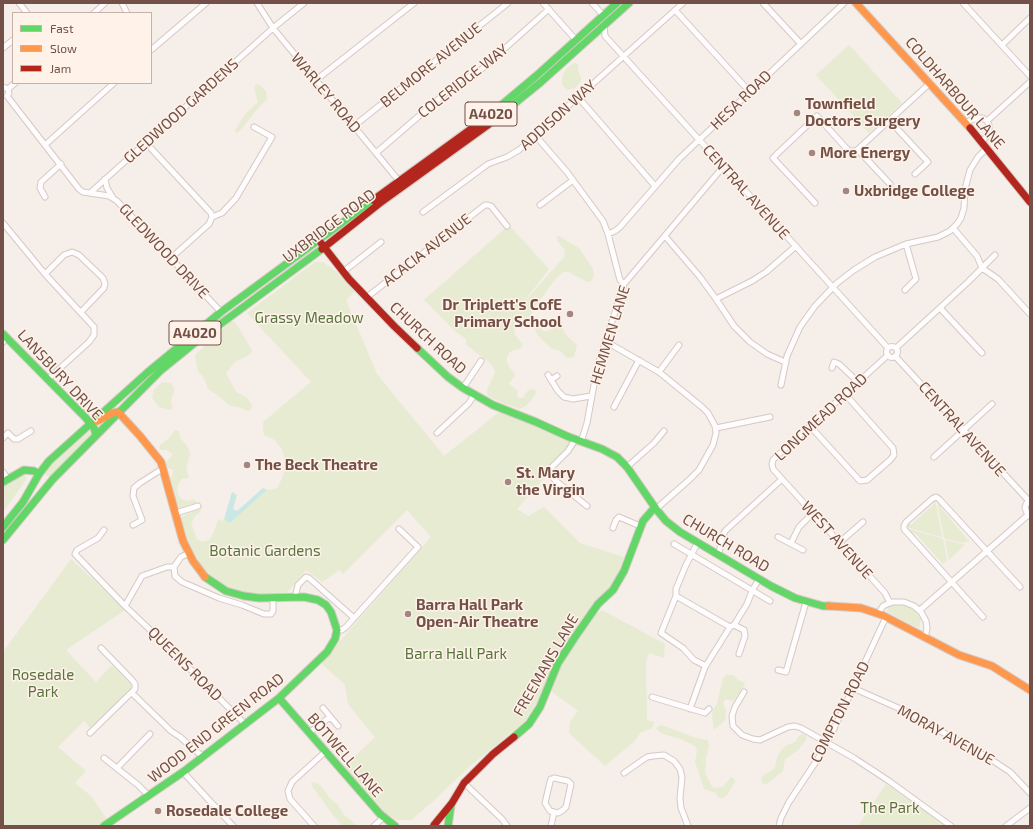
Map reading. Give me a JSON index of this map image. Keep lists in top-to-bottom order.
{
  "streets": {
    "street": [
      "BELMORE AVENUE",
      "COLERIDGE WAY",
      "WARLEY ROAD",
      "COLDHARBOUR LANE",
      "HESA ROAD",
      "GLEDWOOD GARDENS",
      "A4020",
      "ADDISON WAY",
      "CENTRAL AVENUE",
      "UXBRIDGE ROAD",
      "ACACIA AVENUE",
      "GLEDWOOD DRIVE",
      "HEMMEN LANE",
      "CHURCH ROAD",
      "LANSBURY DRIVE",
      "LONGMEAD ROAD",
      "WEST AVENUE",
      "QUEENS ROAD",
      "FREEMANS LANE",
      "COMPTON ROAD",
      "WOOD END GREEN ROAD",
      "MORAY AVENUE",
      "BOTWELL LANE"
    ]
  },
  "crossings": [
    ["BELMORE AVENUE", "WARLEY ROAD"],
    ["COLERIDGE WAY", "WARLEY ROAD"],
    ["WARLEY ROAD", "GLEDWOOD GARDENS"],
    ["WARLEY ROAD", "UXBRIDGE ROAD"],
    ["HESA ROAD", "CENTRAL AVENUE"],
    ["GLEDWOOD GARDENS", "GLEDWOOD DRIVE"],
    ["A4020", "UXBRIDGE ROAD"],
    ["ADDISON WAY", "CENTRAL AVENUE"],
    ["CENTRAL AVENUE", "HEMMEN LANE"],
    ["CENTRAL AVENUE", "LONGMEAD ROAD"],
    ["UXBRIDGE ROAD", "GLEDWOOD DRIVE"],
    ["UXBRIDGE ROAD", "CHURCH ROAD"],
    ["UXBRIDGE ROAD", "LANSBURY DRIVE"],
    ["ACACIA AVENUE", "CHURCH ROAD"],
    ["HEMMEN LANE", "CHURCH ROAD"],
    ["CHURCH ROAD", "LONGMEAD ROAD"],
    ["CHURCH ROAD", "FREEMANS LANE"],
    ["CHURCH ROAD", "COMPTON ROAD"],
    ["LONGMEAD ROAD", "WEST AVENUE"],
    ["QUEENS ROAD", "WOOD END GREEN ROAD"],
    ["COMPTON ROAD", "MORAY AVENUE"],
    ["WOOD END GREEN ROAD", "BOTWELL LANE"]
  ],
  "parks": [
    "Grassy Meadow",
    "Botanic Gardens",
    "Barra Hall Park",
    "Rosedale Park",
    "The Park"
  ],
  "places": [
    "Townfield Doctors Surgery",
    "More Energy",
    "Uxbridge College",
    "Dr Triplett's CofE Primary School",
    "The Beck Theatre",
    "St. Mary the Virgin",
    "Barra Hall Park Open-Air Theatre",
    "Rosedale College"
  ],
  "legend": ["Fast", "Slow", "Jam"]
}
